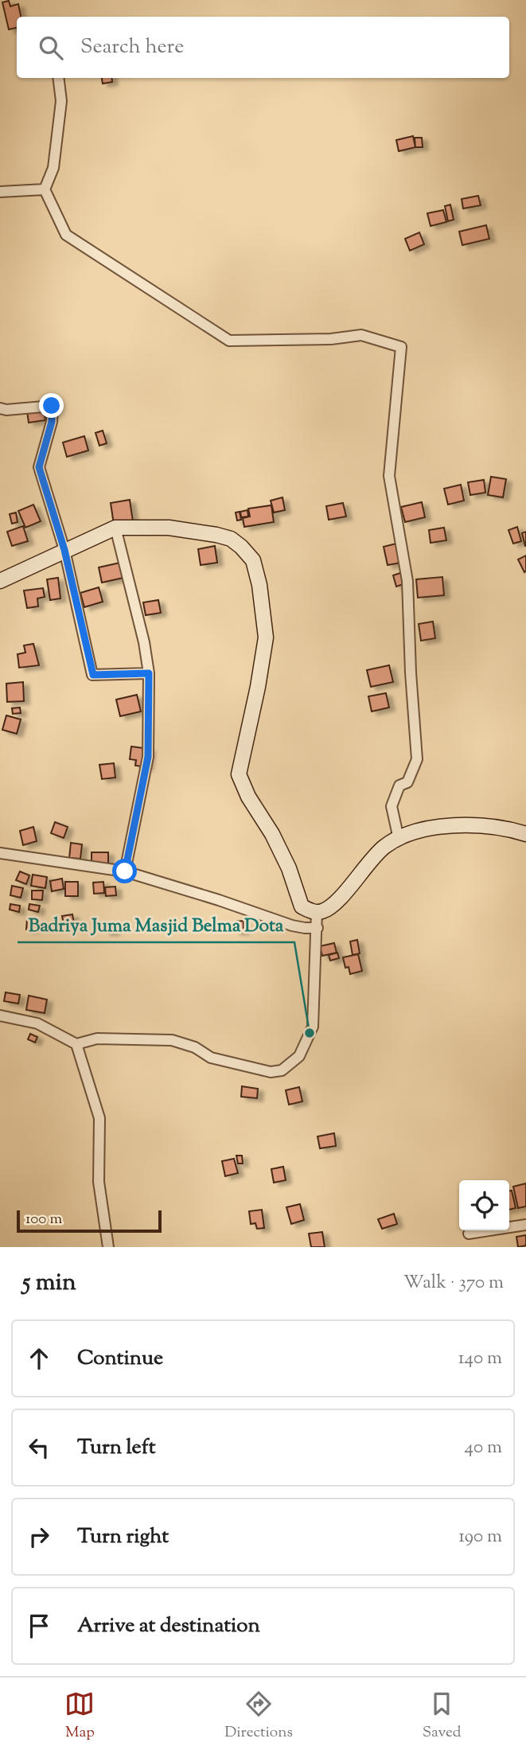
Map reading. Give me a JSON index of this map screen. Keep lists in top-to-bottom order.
{
  "places": ["Badriya Juma Masjid Belma Dota"],
  "scale_bar": "100 m",
  "page": {
    "search": "Search here",
    "scale": "100 m",
    "heading": ["5 min", "Walk · 370 m"],
    "list": [
      ["Continue", "140 m"],
      ["Turn left", "40 m"],
      ["Turn right", "190 m"],
      "Arrive at destination"
    ],
    "nav": ["Map", "Directions", "Saved"]
  }
}
